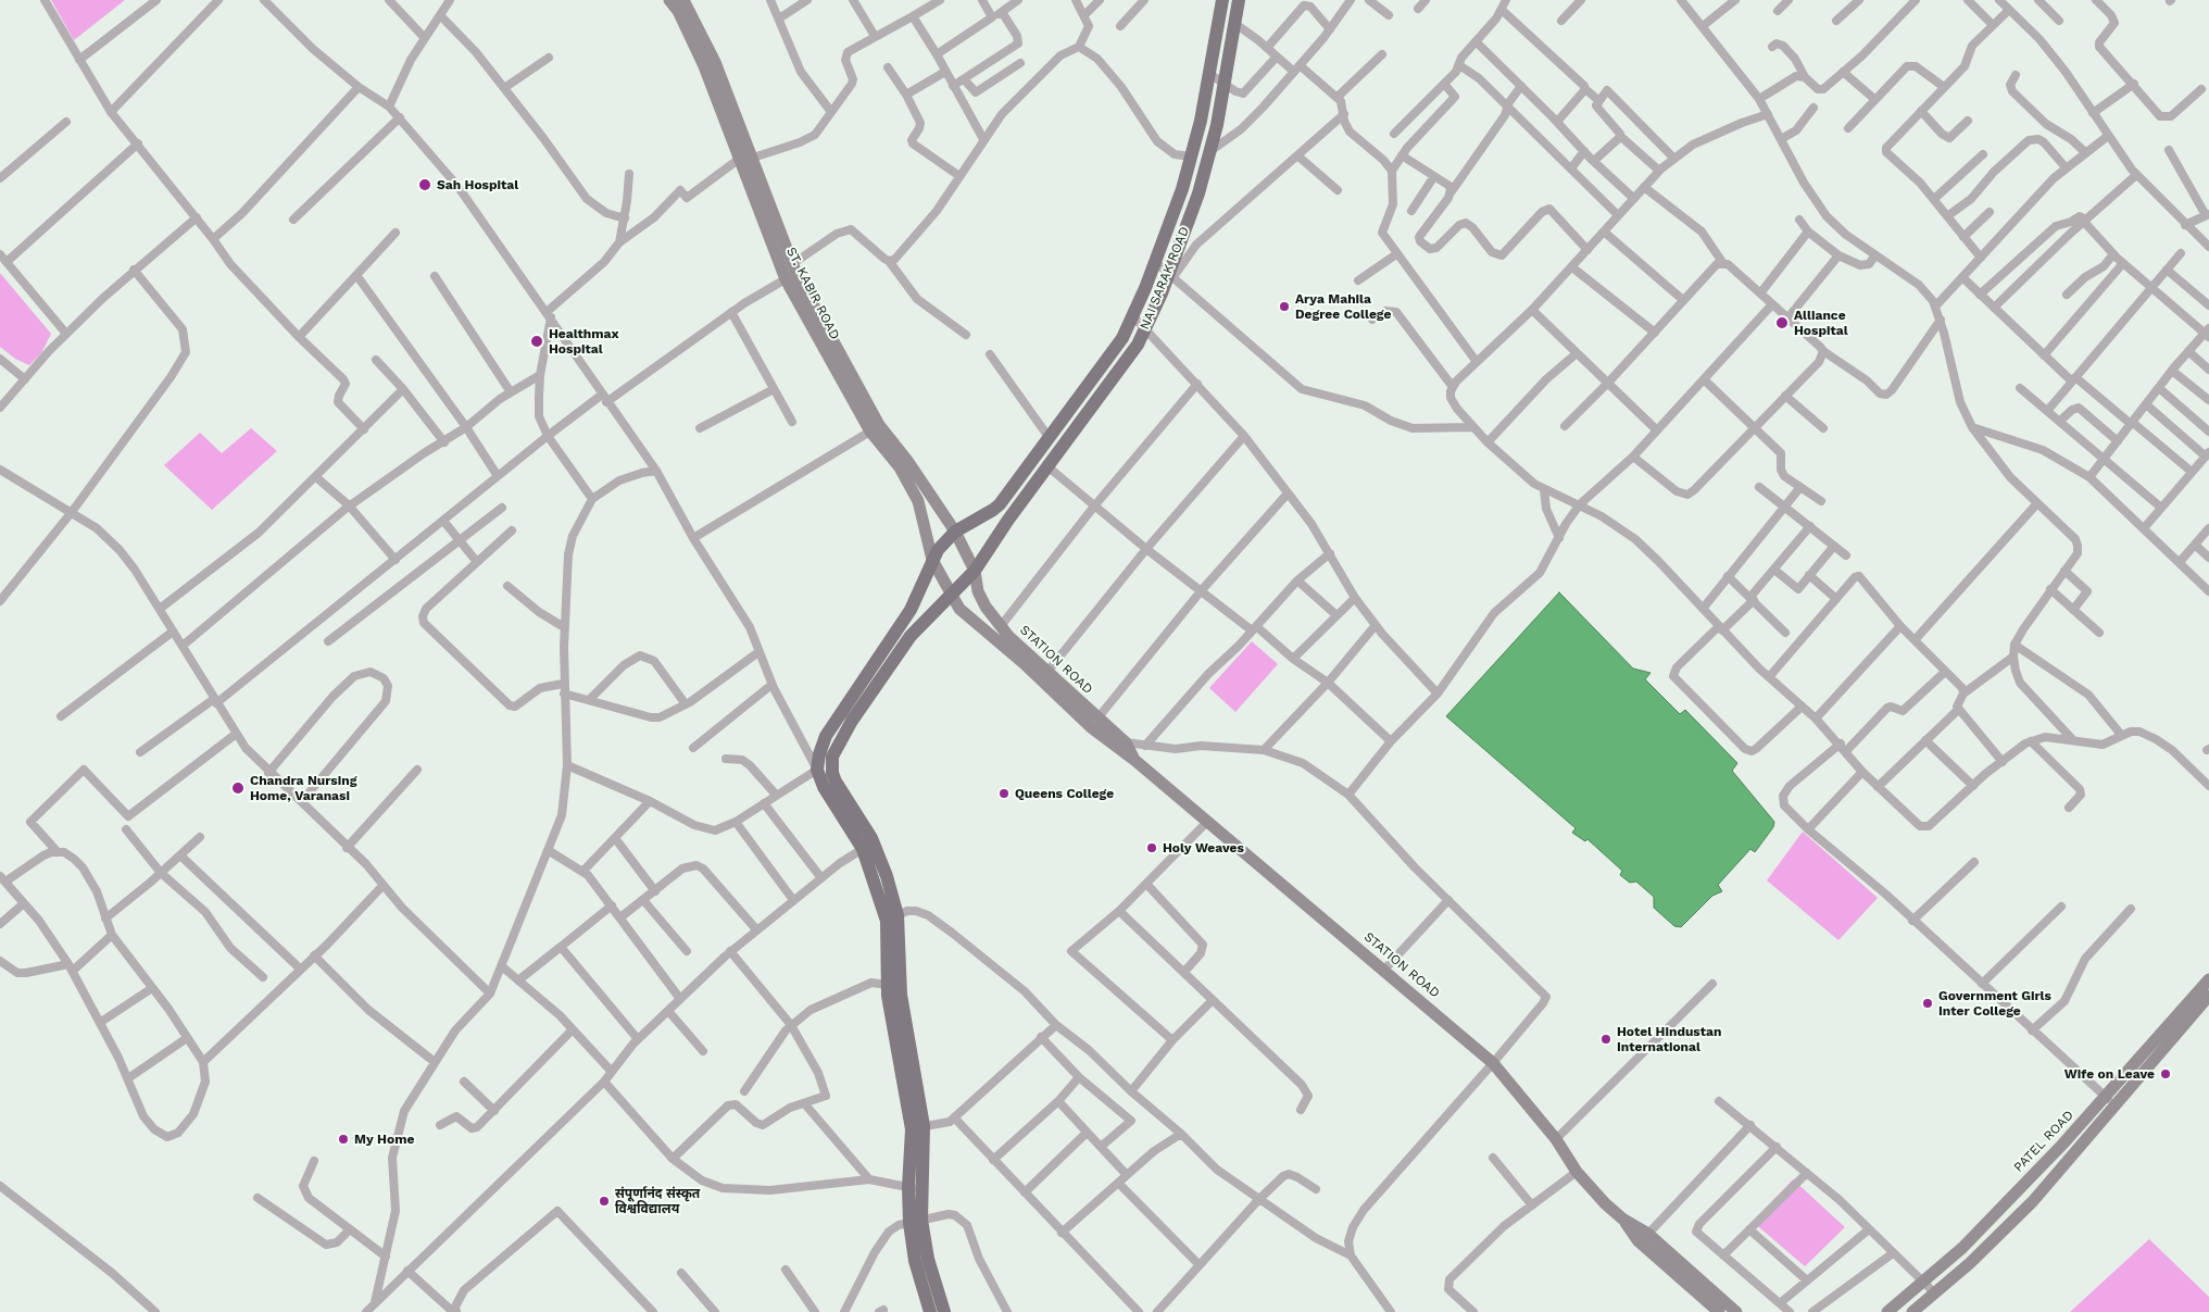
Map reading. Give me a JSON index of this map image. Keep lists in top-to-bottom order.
{
  "streets": {
    "main road": ["NAI SARAK ROAD"],
    "street": ["ST. KABIR ROAD", "STATION ROAD", "PATEL ROAD"]
  },
  "crossings": [
    ["NAI SARAK ROAD", "ST. KABIR ROAD"],
    ["NAI SARAK ROAD", "STATION ROAD"],
    ["ST. KABIR ROAD", "STATION ROAD"]
  ],
  "places": [
    "Sah Hospital",
    "Arya Mahila Degree College",
    "Alliance Hospital",
    "Healthmax Hospital",
    "Chandra Nursing Home, Varanasi",
    "Queens College",
    "Holy Weaves",
    "Government Girls Inter College",
    "Hotel Hindustan International",
    "Wife on Leave",
    "My Home",
    "संपूर्णानंद संस्कृत विश्वविद्यालय"
  ]
}
